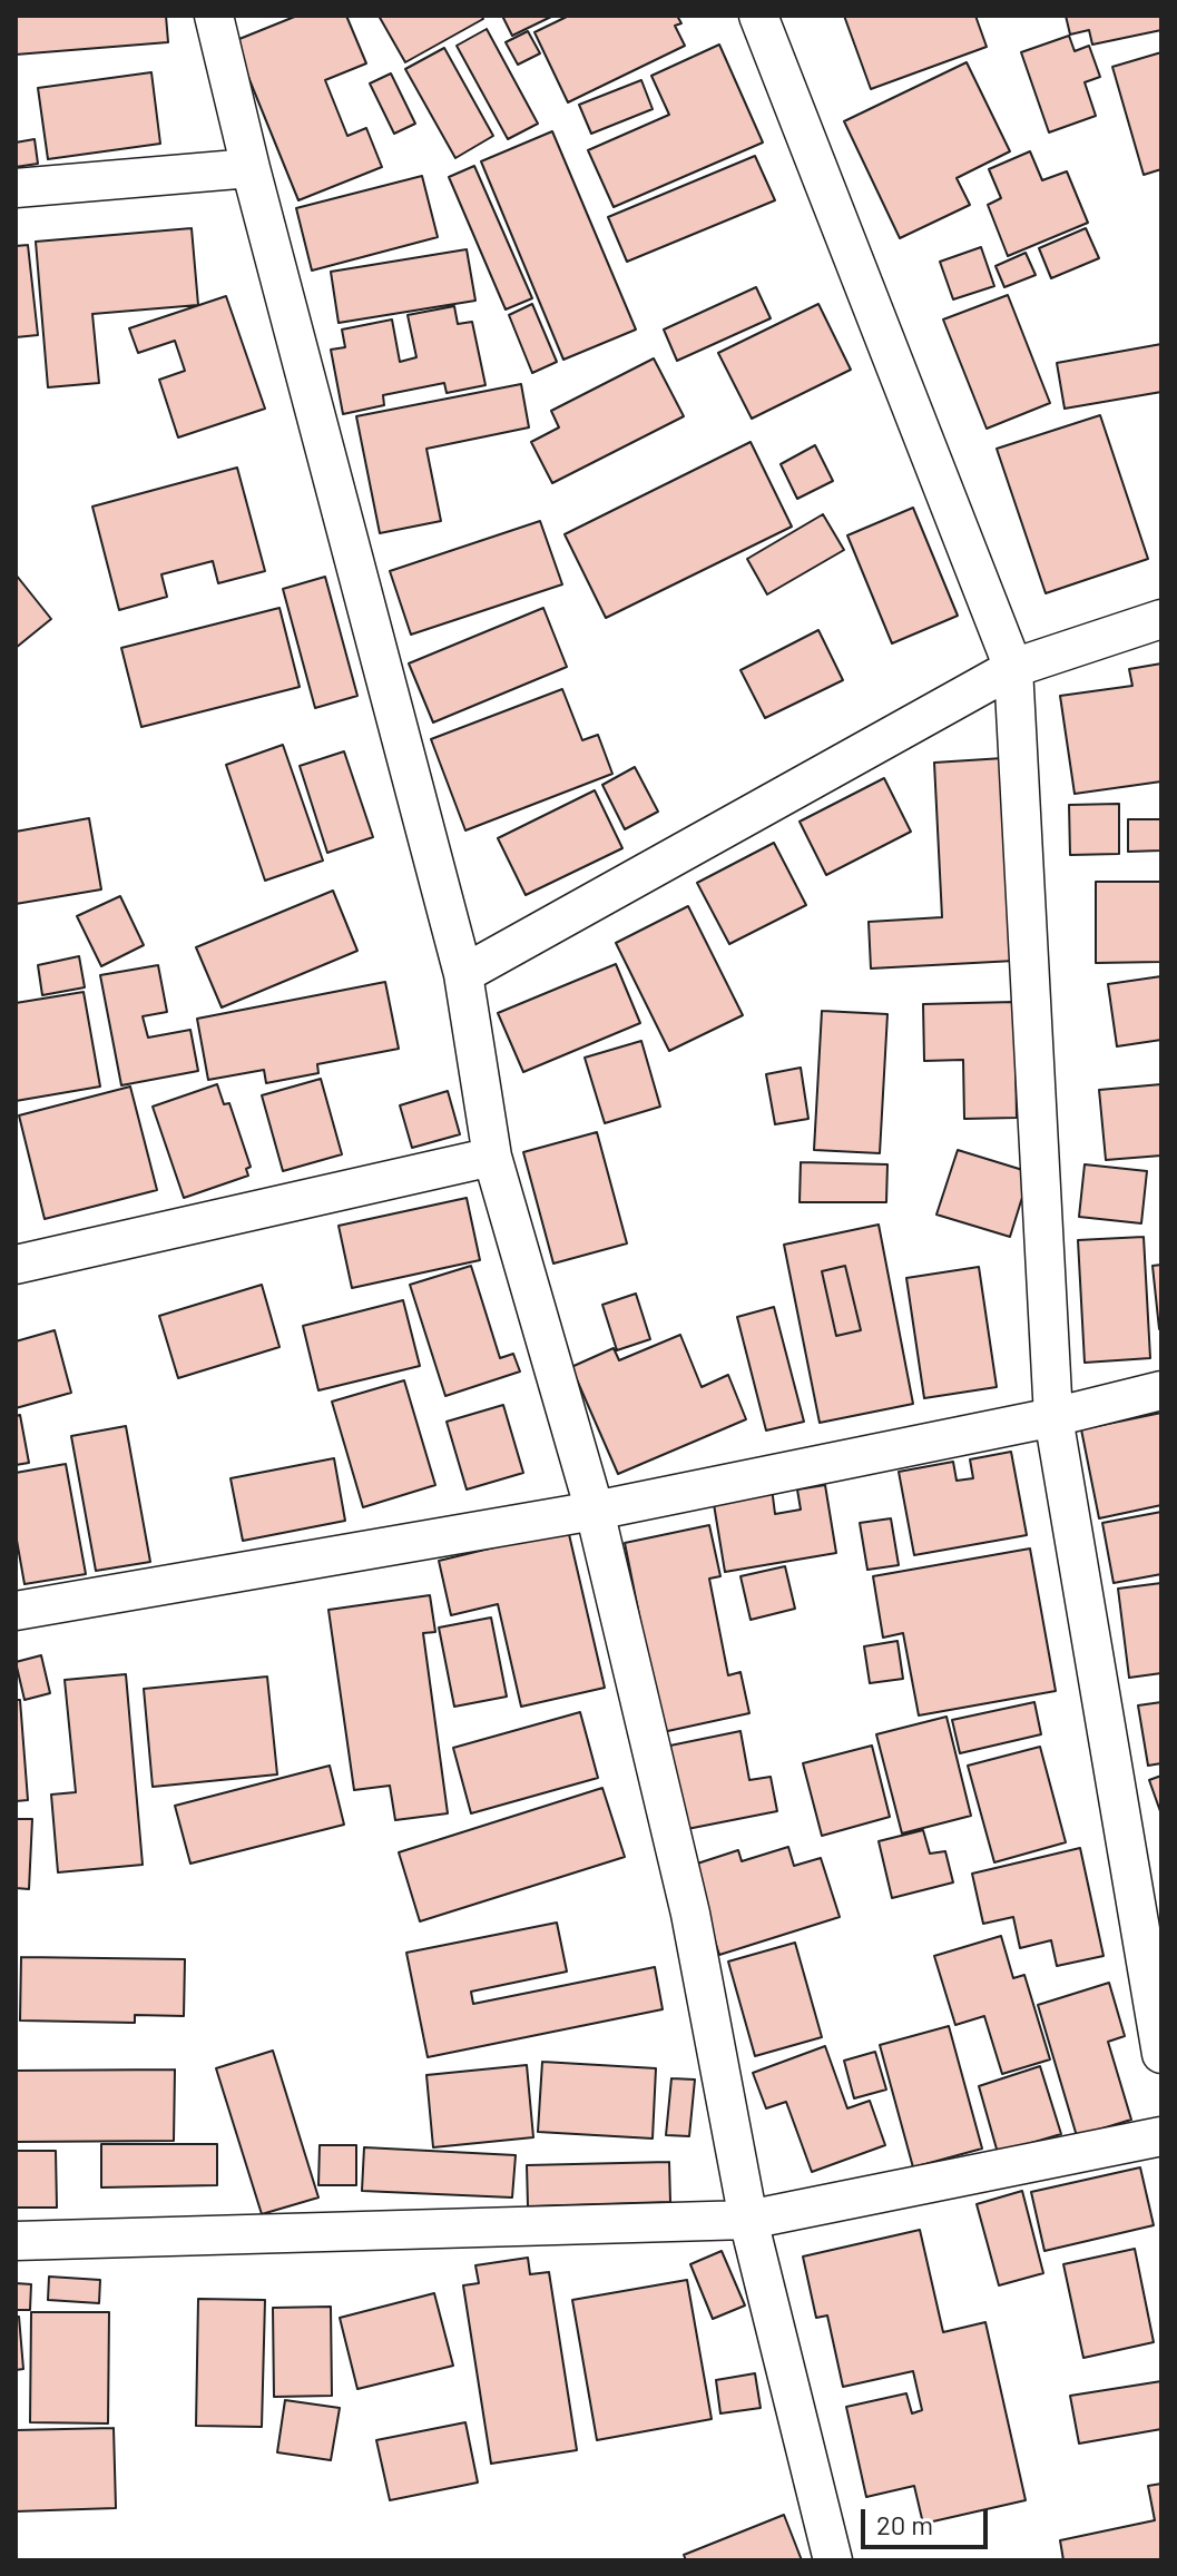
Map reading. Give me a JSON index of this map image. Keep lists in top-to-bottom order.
{
  "scale_bar": "20 m"
}
